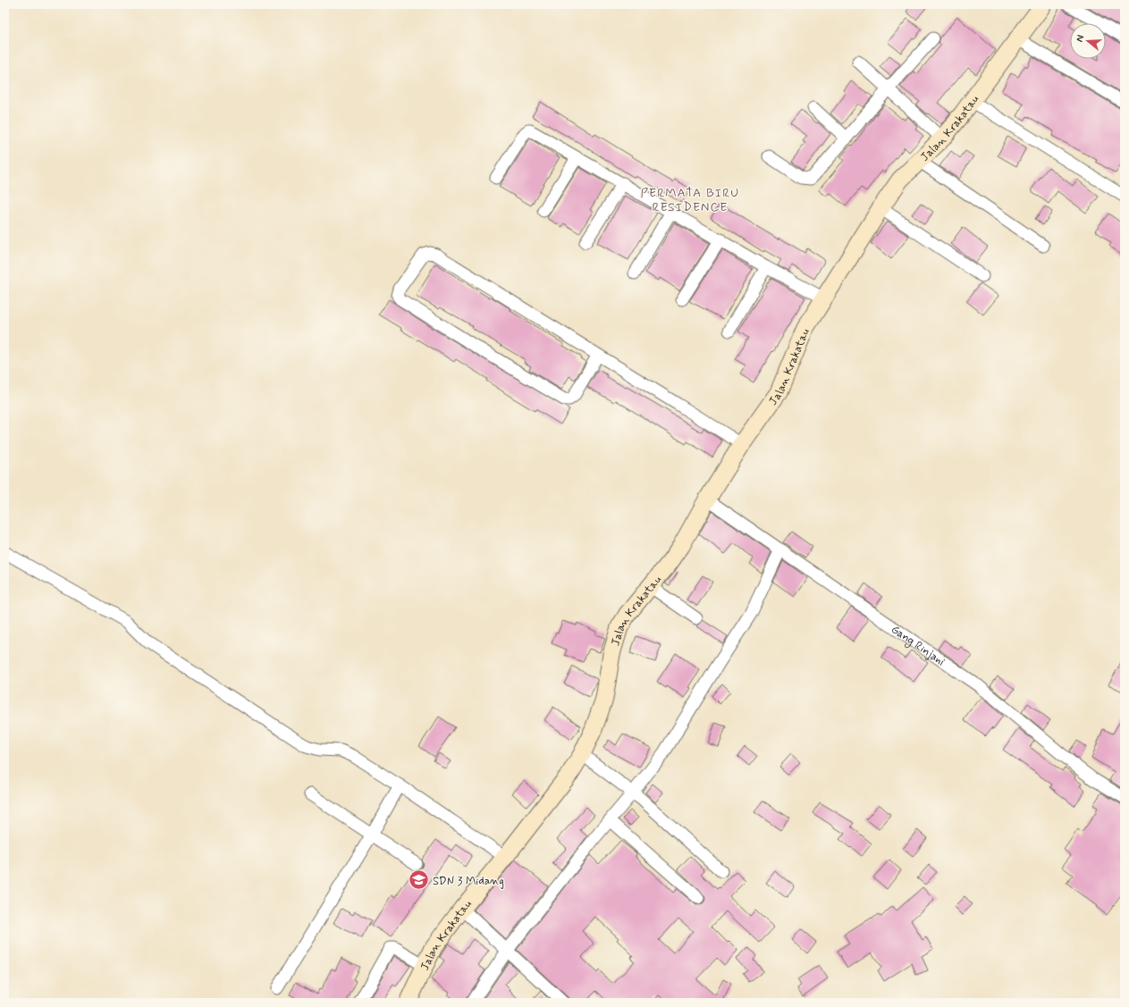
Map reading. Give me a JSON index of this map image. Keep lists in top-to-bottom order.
{
  "streets": {
    "street": ["Jalan Krakatau", "Gang Rinjani"]
  },
  "crossings": [
    ["Jalan Krakatau", "Gang Rinjani"]
  ],
  "districts": ["PERMATA BIRU RESIDENCE"],
  "places": {
    "school or university": ["SDN 3 Midang"]
  },
  "north": "left"
}
